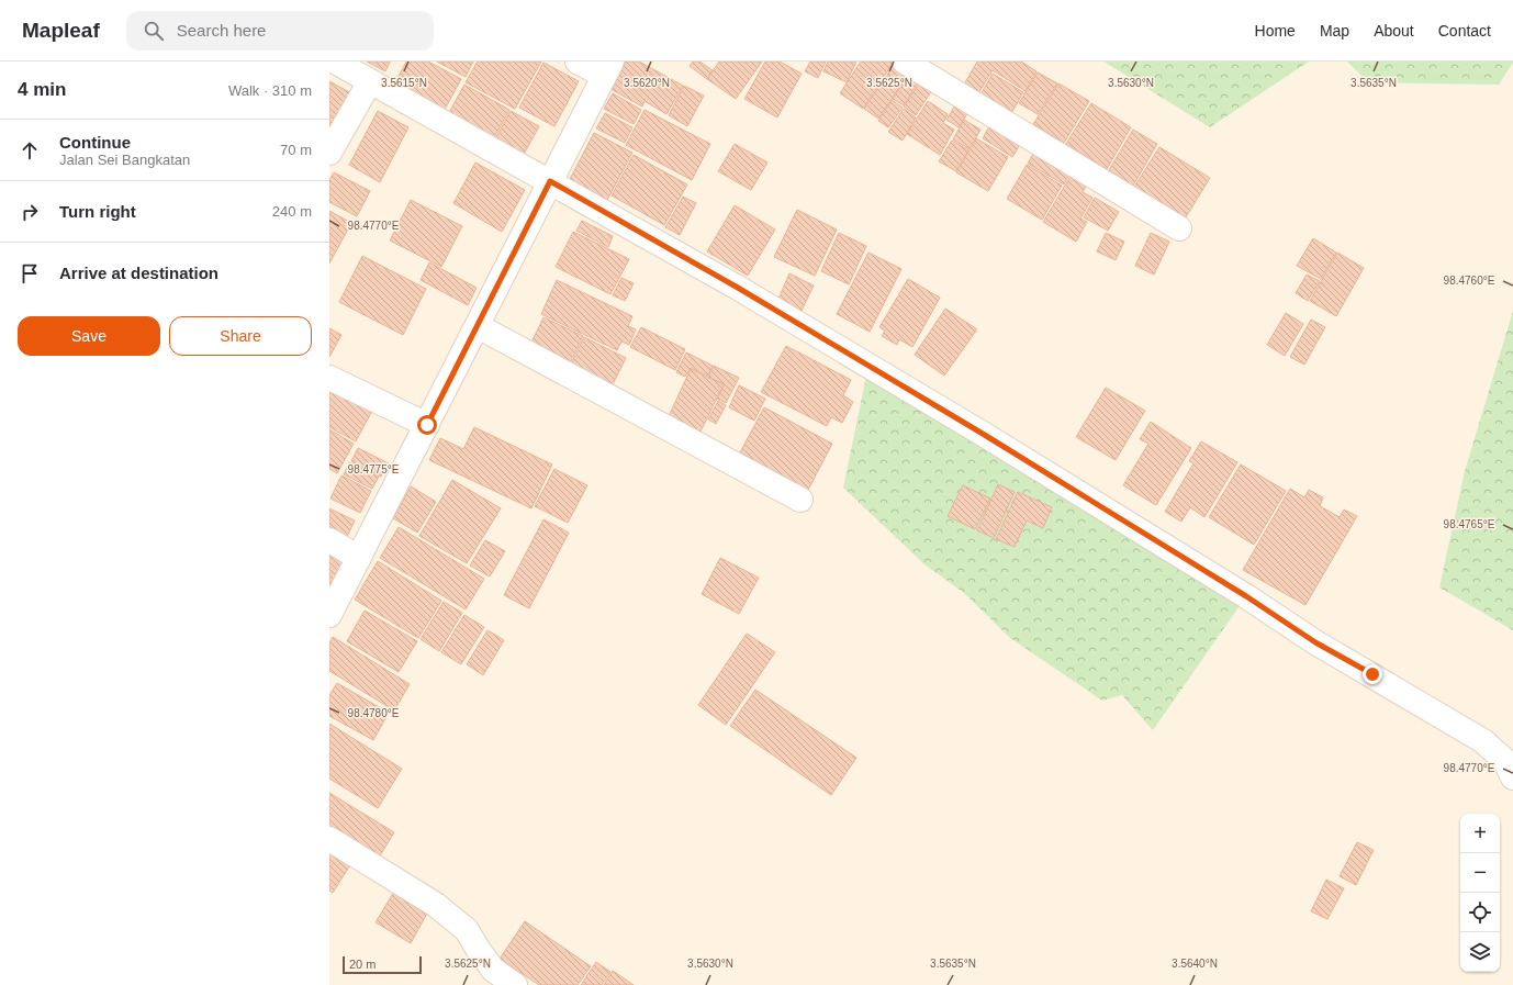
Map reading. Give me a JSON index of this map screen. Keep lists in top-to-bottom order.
{
  "scale_bar": "20 m",
  "page": {
    "header": "Mapleaf",
    "search": "Search here",
    "nav": [
      "Home",
      "Map",
      "About",
      "Contact"
    ],
    "heading": ["4 min", "Walk · 310 m"],
    "list": [
      ["Continue", "Jalan Sei Bangkatan", "70 m"],
      ["Turn right", "240 m"],
      "Arrive at destination"
    ],
    "buttons": ["Save", "Share"],
    "map_buttons": ["+", "−"],
    "scale": "20 m"
  },
  "coordinates": [
    "3.5615°N",
    "3.5620°N",
    "3.5625°N",
    "3.5630°N",
    "3.5635°N",
    "98.4770°E",
    "98.4760°E",
    "98.4775°E",
    "98.4765°E",
    "98.4780°E",
    "3.5640°N"
  ]
}
